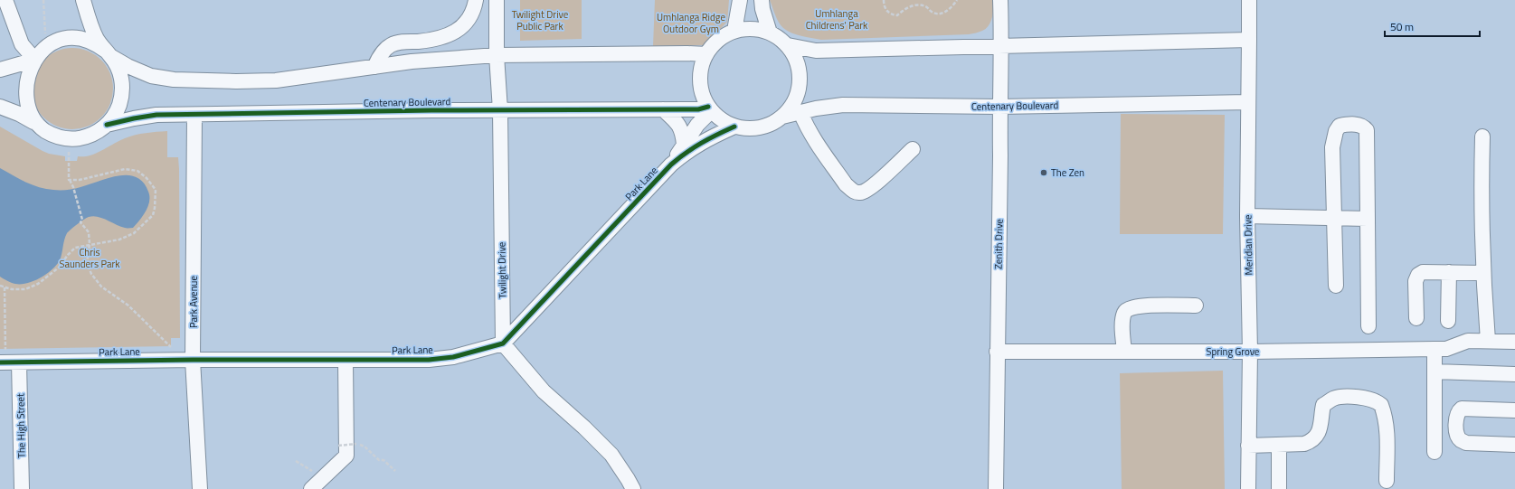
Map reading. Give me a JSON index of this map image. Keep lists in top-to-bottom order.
{
  "streets": {
    "street": [
      "Centenary Boulevard",
      "Park Lane",
      "Zenith Drive",
      "Meridian Drive",
      "Twilight Drive",
      "Park Avenue",
      "Spring Grove",
      "The High Street"
    ]
  },
  "crossings": [
    ["Centenary Boulevard", "Park Lane"],
    ["Centenary Boulevard", "Zenith Drive"],
    ["Centenary Boulevard", "Meridian Drive"],
    ["Centenary Boulevard", "Twilight Drive"],
    ["Centenary Boulevard", "Park Avenue"],
    ["Park Lane", "Twilight Drive"],
    ["Park Lane", "Park Avenue"],
    ["Park Lane", "The High Street"],
    ["Zenith Drive", "Spring Grove"],
    ["Meridian Drive", "Spring Grove"]
  ],
  "parks": [
    "Umhlanga Childrens' Park",
    "Twilight Drive Public Park",
    "Umhlanga Ridge Outdoor Gym",
    "Chris Saunders Park"
  ],
  "places": ["The Zen"],
  "scale_bar": "50 m"
}
